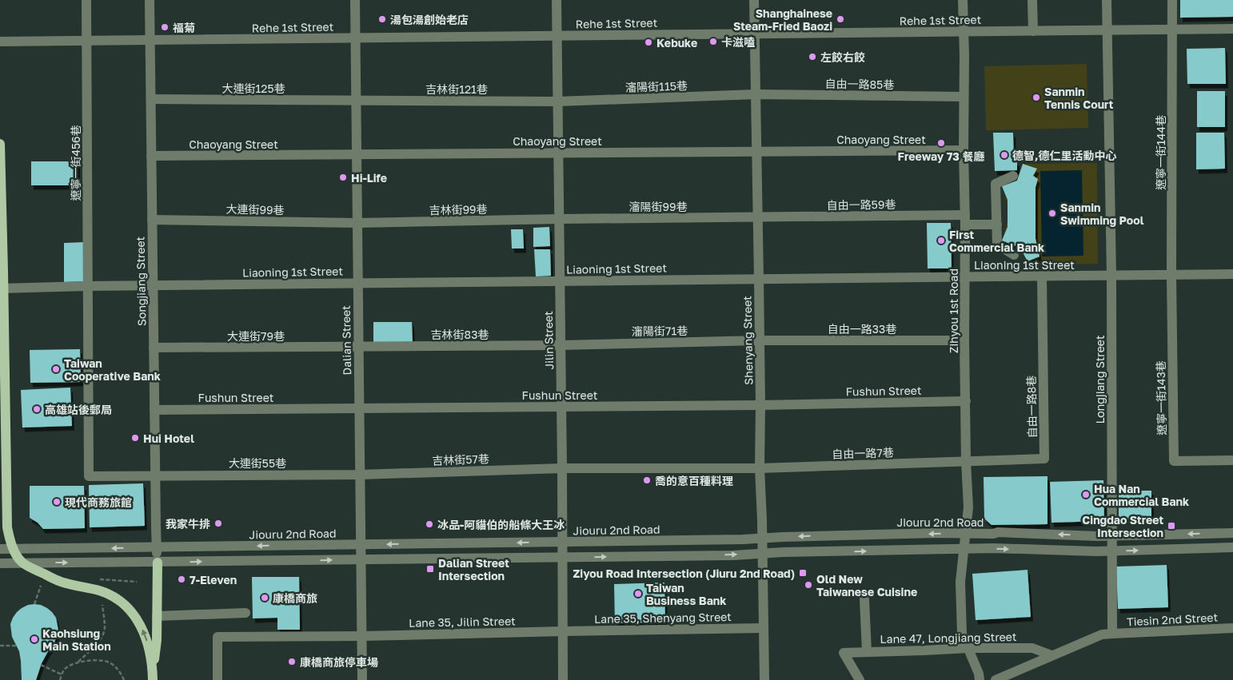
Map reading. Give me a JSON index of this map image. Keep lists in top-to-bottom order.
{
  "streets": {
    "street": [
      "Rehe 1st Street",
      "自由一路85巷",
      "瀋陽街115巷",
      "大連街125巷",
      "吉林街121巷",
      "Chaoyang Street",
      "遼寧一街144巷",
      "遼寧一街456巷",
      "自由一路59巷",
      "瀋陽街99巷",
      "大連街99巷",
      "吉林街99巷",
      "Liaoning 1st Street",
      "Songjiang Street",
      "Zihyou 1st Road",
      "自由一路33巷",
      "瀋陽街71巷",
      "吉林街83巷",
      "大連街79巷",
      "Dalian Street",
      "Jilin Street",
      "Shenyang Street",
      "Longjiang Street",
      "Fushun Street",
      "遼寧一街143巷",
      "自由一路8巷",
      "自由一路7巷",
      "吉林街57巷",
      "大連街55巷",
      "Jiouru 2nd Road",
      "Lane 35, Shenyang Street",
      "Tiesin 2nd Street",
      "Lane 35, Jilin Street",
      "Lane 47, Longjiang Street"
    ]
  },
  "crossings": [
    ["Rehe 1st Street", "遼寧一街144巷"],
    ["Rehe 1st Street", "遼寧一街456巷"],
    ["Rehe 1st Street", "Songjiang Street"],
    ["Rehe 1st Street", "Zihyou 1st Road"],
    ["Rehe 1st Street", "Dalian Street"],
    ["Rehe 1st Street", "Jilin Street"],
    ["Rehe 1st Street", "Shenyang Street"],
    ["Rehe 1st Street", "Longjiang Street"],
    ["自由一路85巷", "瀋陽街115巷"],
    ["自由一路85巷", "Zihyou 1st Road"],
    ["自由一路85巷", "Shenyang Street"],
    ["瀋陽街115巷", "吉林街121巷"],
    ["瀋陽街115巷", "Jilin Street"],
    ["瀋陽街115巷", "Shenyang Street"],
    ["大連街125巷", "吉林街121巷"],
    ["大連街125巷", "Songjiang Street"],
    ["大連街125巷", "Dalian Street"],
    ["吉林街121巷", "Dalian Street"],
    ["吉林街121巷", "Jilin Street"],
    ["Chaoyang Street", "Songjiang Street"],
    ["Chaoyang Street", "Zihyou 1st Road"],
    ["Chaoyang Street", "Dalian Street"],
    ["Chaoyang Street", "Jilin Street"],
    ["Chaoyang Street", "Shenyang Street"],
    ["遼寧一街144巷", "Liaoning 1st Street"],
    ["遼寧一街144巷", "遼寧一街143巷"],
    ["遼寧一街456巷", "Liaoning 1st Street"],
    ["遼寧一街456巷", "Songjiang Street"],
    ["遼寧一街456巷", "大連街55巷"],
    ["自由一路59巷", "瀋陽街99巷"],
    ["自由一路59巷", "Zihyou 1st Road"],
    ["自由一路59巷", "Shenyang Street"],
    ["瀋陽街99巷", "吉林街99巷"],
    ["瀋陽街99巷", "Jilin Street"],
    ["瀋陽街99巷", "Shenyang Street"],
    ["大連街99巷", "吉林街99巷"],
    ["大連街99巷", "Songjiang Street"],
    ["大連街99巷", "Dalian Street"],
    ["吉林街99巷", "Dalian Street"],
    ["吉林街99巷", "Jilin Street"],
    ["Liaoning 1st Street", "Songjiang Street"],
    ["Liaoning 1st Street", "Zihyou 1st Road"],
    ["Liaoning 1st Street", "Dalian Street"],
    ["Liaoning 1st Street", "Jilin Street"],
    ["Liaoning 1st Street", "Shenyang Street"],
    ["Liaoning 1st Street", "Longjiang Street"],
    ["Liaoning 1st Street", "遼寧一街143巷"],
    ["Liaoning 1st Street", "自由一路8巷"],
    ["Songjiang Street", "大連街79巷"],
    ["Songjiang Street", "Fushun Street"],
    ["Songjiang Street", "大連街55巷"],
    ["Songjiang Street", "Jiouru 2nd Road"],
    ["Zihyou 1st Road", "自由一路33巷"],
    ["Zihyou 1st Road", "Fushun Street"],
    ["Zihyou 1st Road", "自由一路8巷"],
    ["Zihyou 1st Road", "自由一路7巷"],
    ["Zihyou 1st Road", "Jiouru 2nd Road"],
    ["Zihyou 1st Road", "Lane 47, Longjiang Street"],
    ["自由一路33巷", "瀋陽街71巷"],
    ["自由一路33巷", "Shenyang Street"],
    ["瀋陽街71巷", "吉林街83巷"],
    ["瀋陽街71巷", "Jilin Street"],
    ["瀋陽街71巷", "Shenyang Street"],
    ["吉林街83巷", "大連街79巷"],
    ["吉林街83巷", "Dalian Street"],
    ["吉林街83巷", "Jilin Street"],
    ["大連街79巷", "Dalian Street"],
    ["Dalian Street", "Fushun Street"],
    ["Dalian Street", "吉林街57巷"],
    ["Dalian Street", "大連街55巷"],
    ["Dalian Street", "Jiouru 2nd Road"],
    ["Dalian Street", "Lane 35, Jilin Street"],
    ["Jilin Street", "Fushun Street"],
    ["Jilin Street", "自由一路7巷"],
    ["Jilin Street", "吉林街57巷"],
    ["Jilin Street", "Jiouru 2nd Road"],
    ["Jilin Street", "Lane 35, Shenyang Street"],
    ["Jilin Street", "Lane 35, Jilin Street"],
    ["Shenyang Street", "Fushun Street"],
    ["Shenyang Street", "自由一路7巷"],
    ["Shenyang Street", "Jiouru 2nd Road"],
    ["Shenyang Street", "Lane 35, Shenyang Street"],
    ["Longjiang Street", "Jiouru 2nd Road"],
    ["Longjiang Street", "Tiesin 2nd Street"],
    ["自由一路8巷", "自由一路7巷"],
    ["自由一路7巷", "吉林街57巷"],
    ["吉林街57巷", "大連街55巷"],
    ["Lane 35, Shenyang Street", "Lane 35, Jilin Street"]
  ],
  "places": {
    "other": [
      "湯包湯創始老店",
      "Shanghainese Steam-Fried Baozi",
      "福菊",
      "卡滋嗑",
      "Kebuke",
      "左餃右餃",
      "Sanmin Tennis Court",
      "Freeway 73 餐廳",
      "德智,德仁里活動中心",
      "Hi-Life",
      "Sanmin Swimming Pool",
      "First Commercial Bank",
      "Taiwan Cooperative Bank",
      "高雄站後郵局",
      "Hui Hotel",
      "喬的意百種料理",
      "Hua Nan Commercial Bank",
      "現代商務旅館",
      "我家牛排",
      "冰品-阿貓伯的船條大王冰",
      "7-Eleven",
      "Old New Taiwanese Cuisine",
      "Taiwan Business Bank",
      "康橋商旅",
      "Kaohsiung Main Station",
      "康橋商旅停車場"
    ],
    "transit": ["Cingdao Street Intersection", "Dalian Street Intersection", "Ziyou Road Intersection (Jiuru 2nd Road)"]
  }
}
